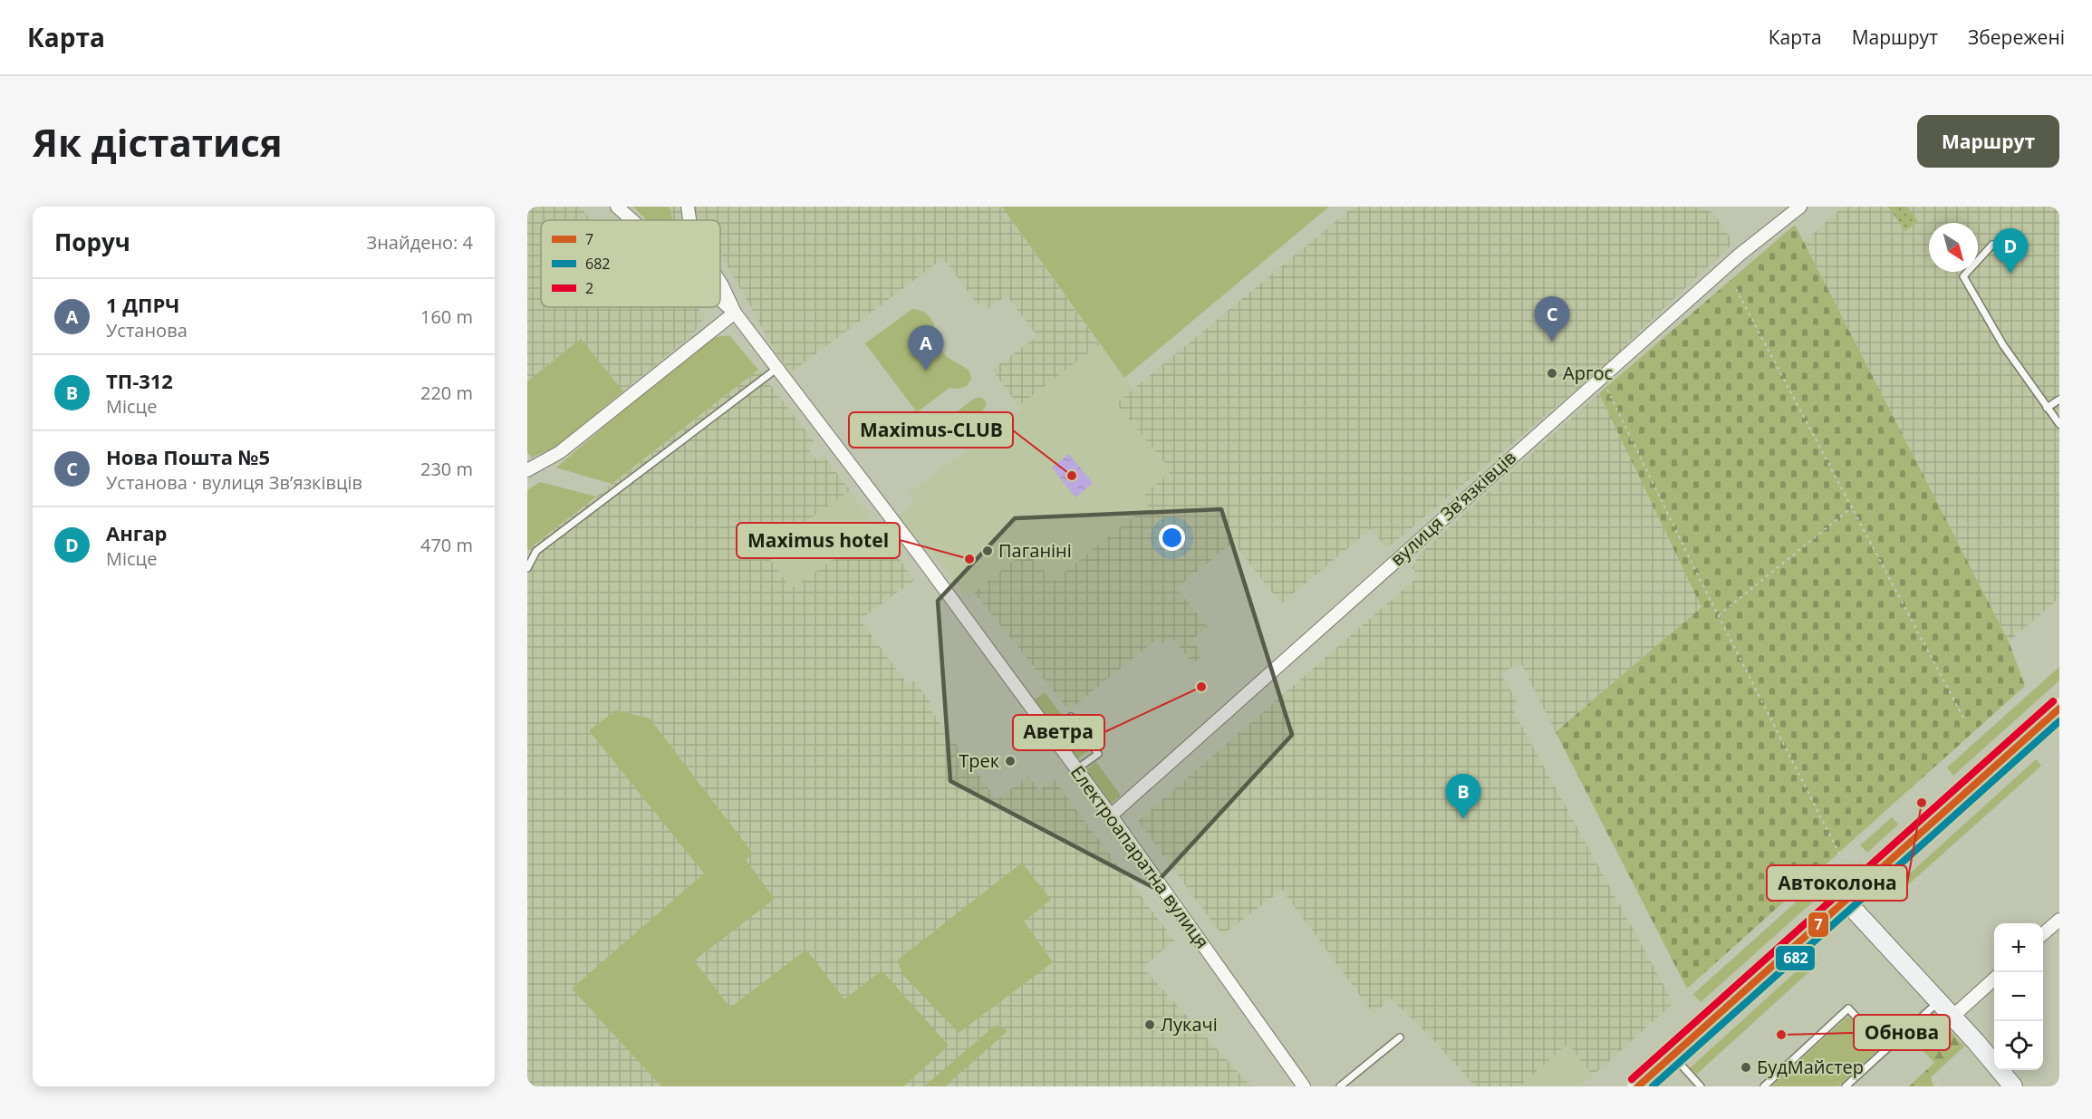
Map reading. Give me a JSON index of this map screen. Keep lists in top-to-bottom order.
{
  "streets": {
    "street": ["вулиця Звʼязківців", "Електроапаратна вулиця"]
  },
  "crossings": [
    ["вулиця Звʼязківців", "Електроапаратна вулиця"]
  ],
  "places": [
    "Аргос",
    "Maximus-CLUB",
    "Паганіні",
    "Maximus hotel",
    "Аветра",
    "Трек",
    "Автоколона",
    "Лукачі",
    "Обнова",
    "БудМайстер"
  ],
  "lines": ["transit line 2", "transit line 7", "transit line 682"],
  "legend": ["7", "682", "2"],
  "north": "bottom right",
  "page": {
    "header": "Карта",
    "nav": ["Карта", "Маршрут", "Збережені"],
    "buttons": "Маршрут",
    "title": "Як дістатися",
    "heading": ["Поруч", "Знайдено: 4"],
    "pins": [
      "D",
      "C",
      "A",
      "B"
    ],
    "list": [
      {
        "mark": "A",
        "name": "1 ДПРЧ",
        "note": "Установа",
        "value": "160 m"
      },
      {
        "mark": "B",
        "name": "ТП-312",
        "note": "Місце",
        "value": "220 m"
      },
      {
        "mark": "C",
        "name": "Нова Пошта №5",
        "note": "Установа · вулиця Звʼязківців",
        "value": "230 m"
      },
      {
        "mark": "D",
        "name": "Ангар",
        "note": "Місце",
        "value": "470 m"
      }
    ],
    "map_buttons": ["+", "−"]
  }
}
